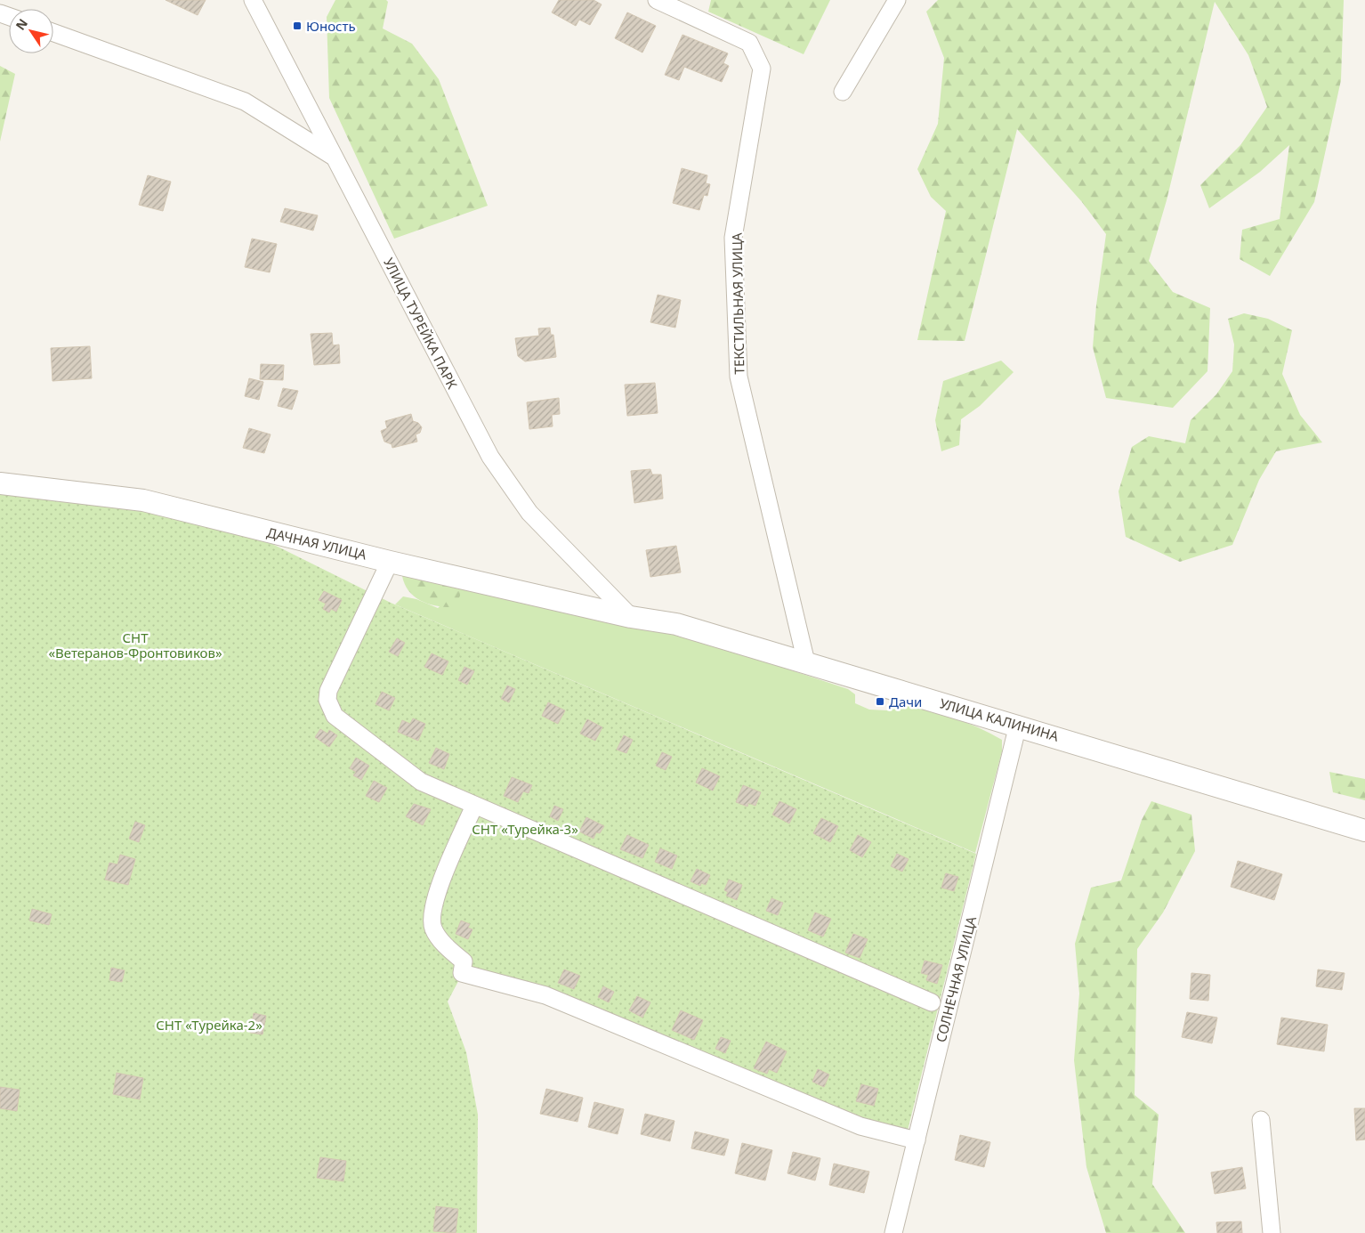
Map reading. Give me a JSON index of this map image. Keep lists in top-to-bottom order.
{
  "streets": {
    "street": [
      "ТЕКСТИЛЬНАЯ УЛИЦА",
      "УЛИЦА ТУРЕЙКА ПАРК",
      "ДАЧНАЯ УЛИЦА",
      "УЛИЦА КАЛИНИНА",
      "СОЛНЕЧНАЯ УЛИЦА"
    ]
  },
  "crossings": [
    ["ТЕКСТИЛЬНАЯ УЛИЦА", "УЛИЦА КАЛИНИНА"],
    ["УЛИЦА ТУРЕЙКА ПАРК", "ДАЧНАЯ УЛИЦА"],
    ["УЛИЦА ТУРЕЙКА ПАРК", "УЛИЦА КАЛИНИНА"],
    ["ДАЧНАЯ УЛИЦА", "УЛИЦА КАЛИНИНА"],
    ["УЛИЦА КАЛИНИНА", "СОЛНЕЧНАЯ УЛИЦА"]
  ],
  "parks": ["СНТ «Ветеранов-Фронтовиков»", "СНТ «Турейка-3»", "СНТ «Турейка-2»"],
  "places": {
    "transit": ["Юность", "Дачи"]
  },
  "north": "top left"
}
